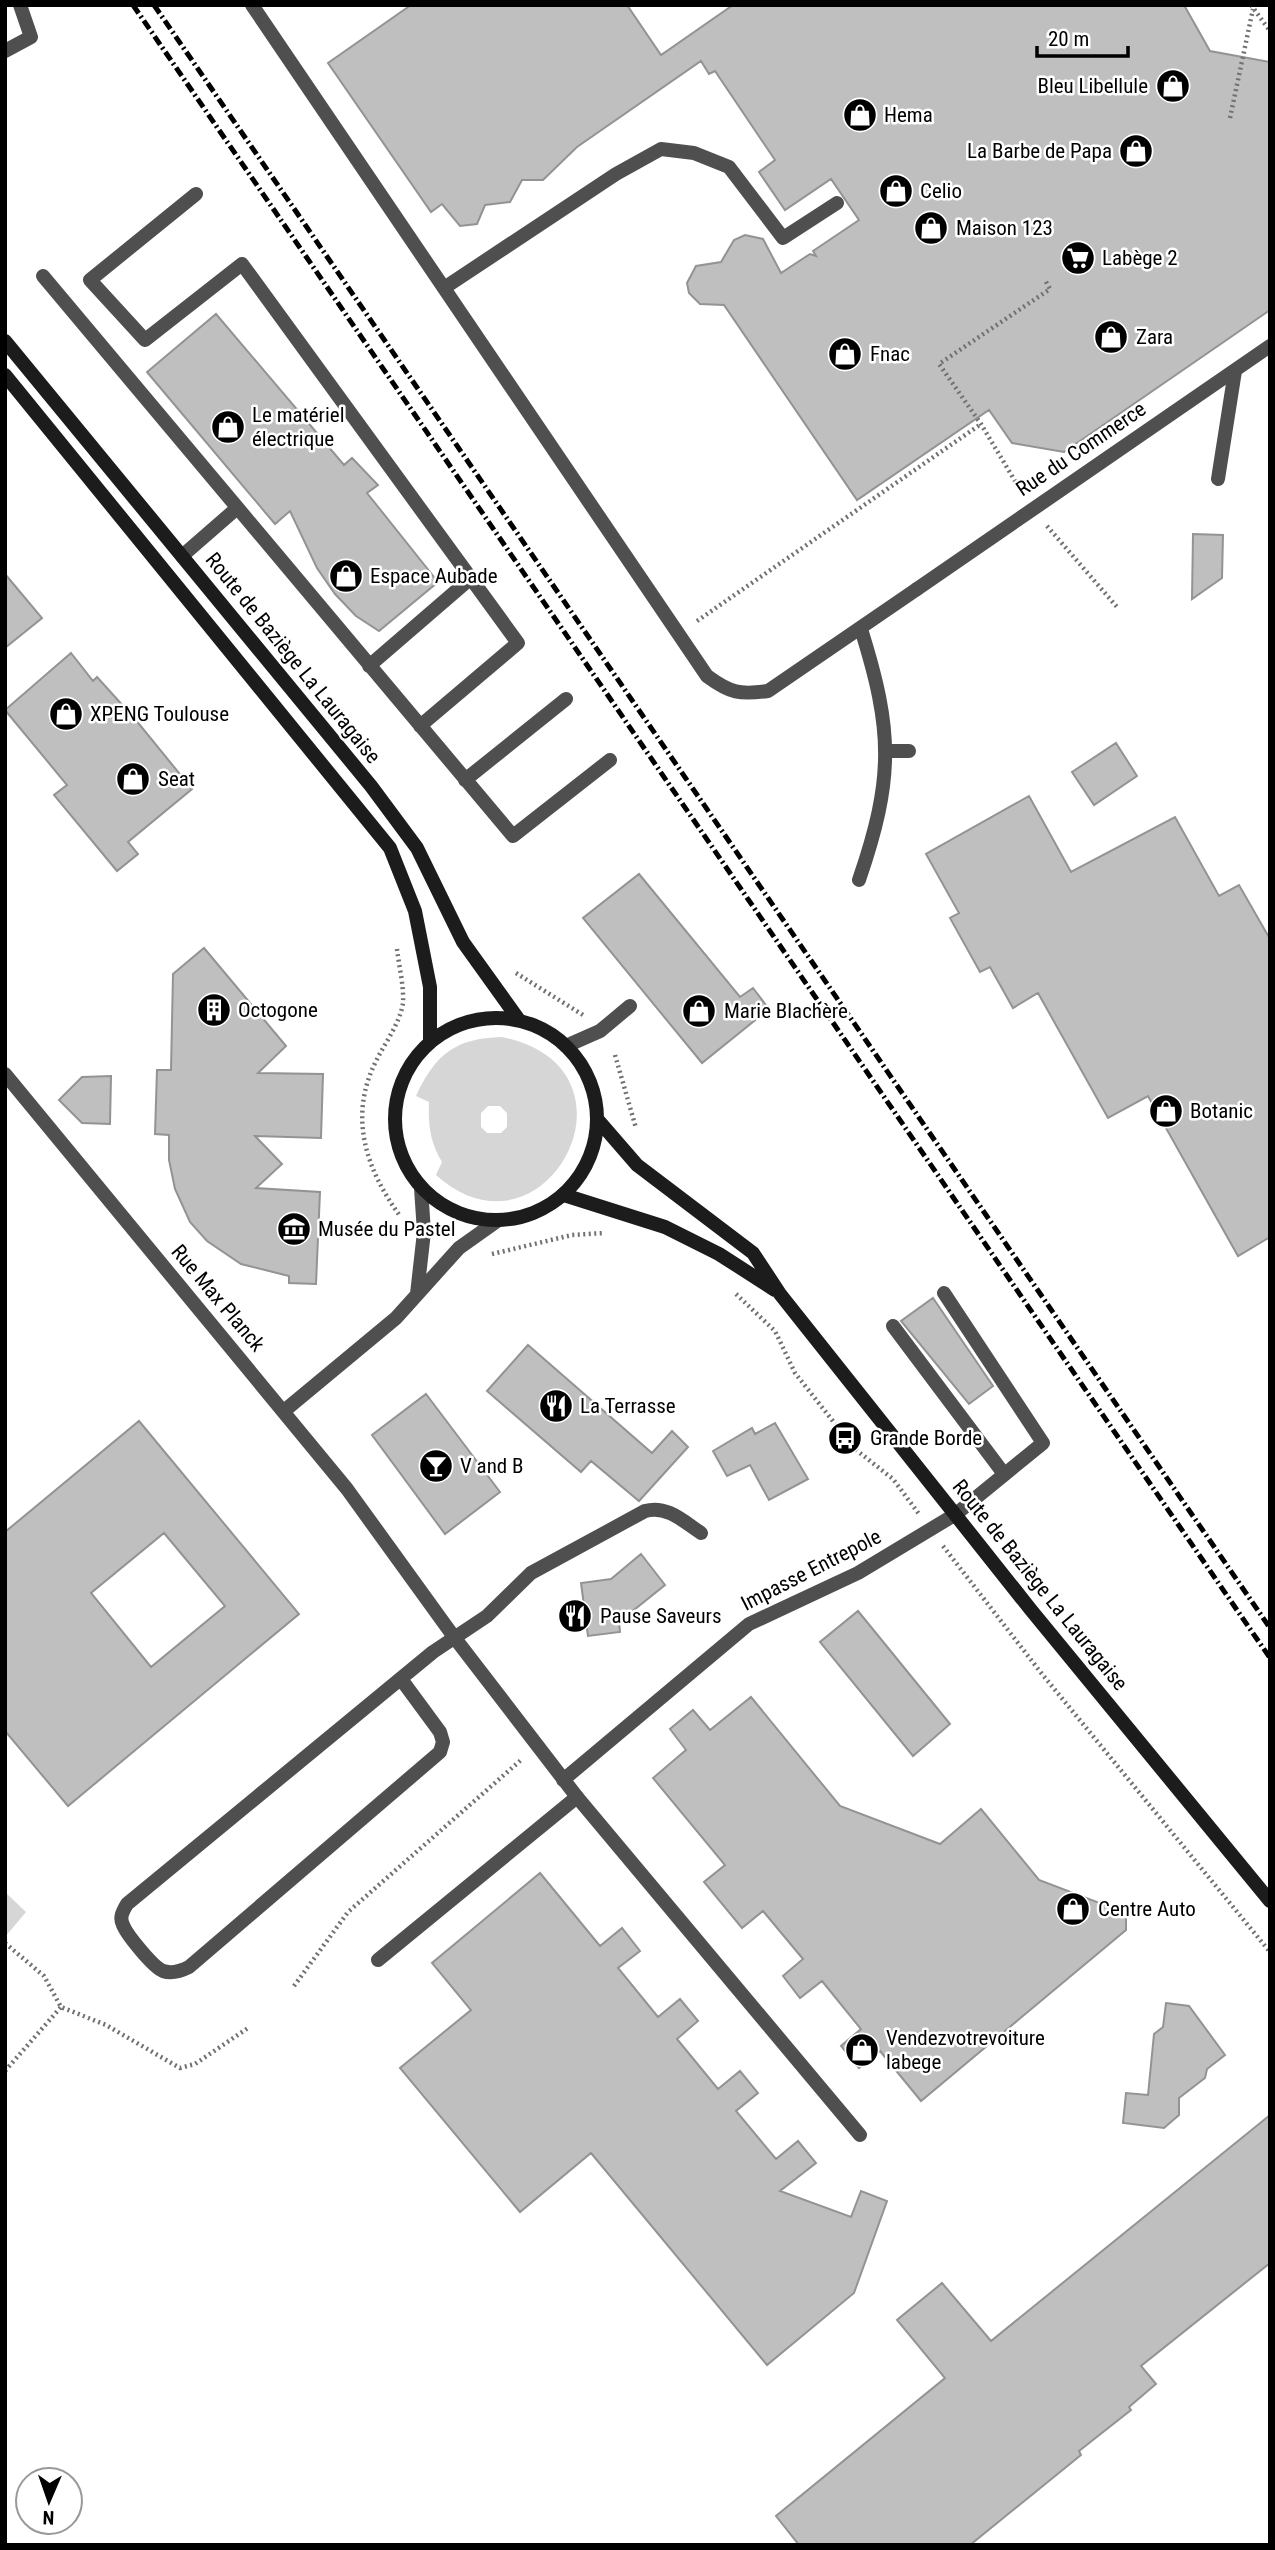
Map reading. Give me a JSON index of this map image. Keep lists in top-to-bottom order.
{
  "streets": {
    "main road": ["Route de Baziège La Lauragaise"],
    "street": ["Rue du Commerce", "Rue Max Planck", "Impasse Entrepole"]
  },
  "crossings": [
    ["Route de Baziège La Lauragaise", "Impasse Entrepole"]
  ],
  "places": {
    "shop": [
      "Bleu Libellule",
      "Hema",
      "La Barbe de Papa",
      "Celio",
      "Maison 123",
      "Zara",
      "Fnac",
      "Le matériel électrique",
      "Espace Aubade",
      "XPENG Toulouse",
      "Seat",
      "Marie Blachère",
      "Botanic",
      "Centre Auto",
      "Vendezvotrevoiture labege"
    ],
    "supermarket": ["Labège 2"],
    "building": ["Octogone"],
    "museum": ["Musée du Pastel"],
    "restaurant": ["La Terrasse", "Pause Saveurs"],
    "bus stop": ["Grande Borde"],
    "bar": ["V and B"]
  },
  "scale_bar": "20 m",
  "north": "bottom"
}
